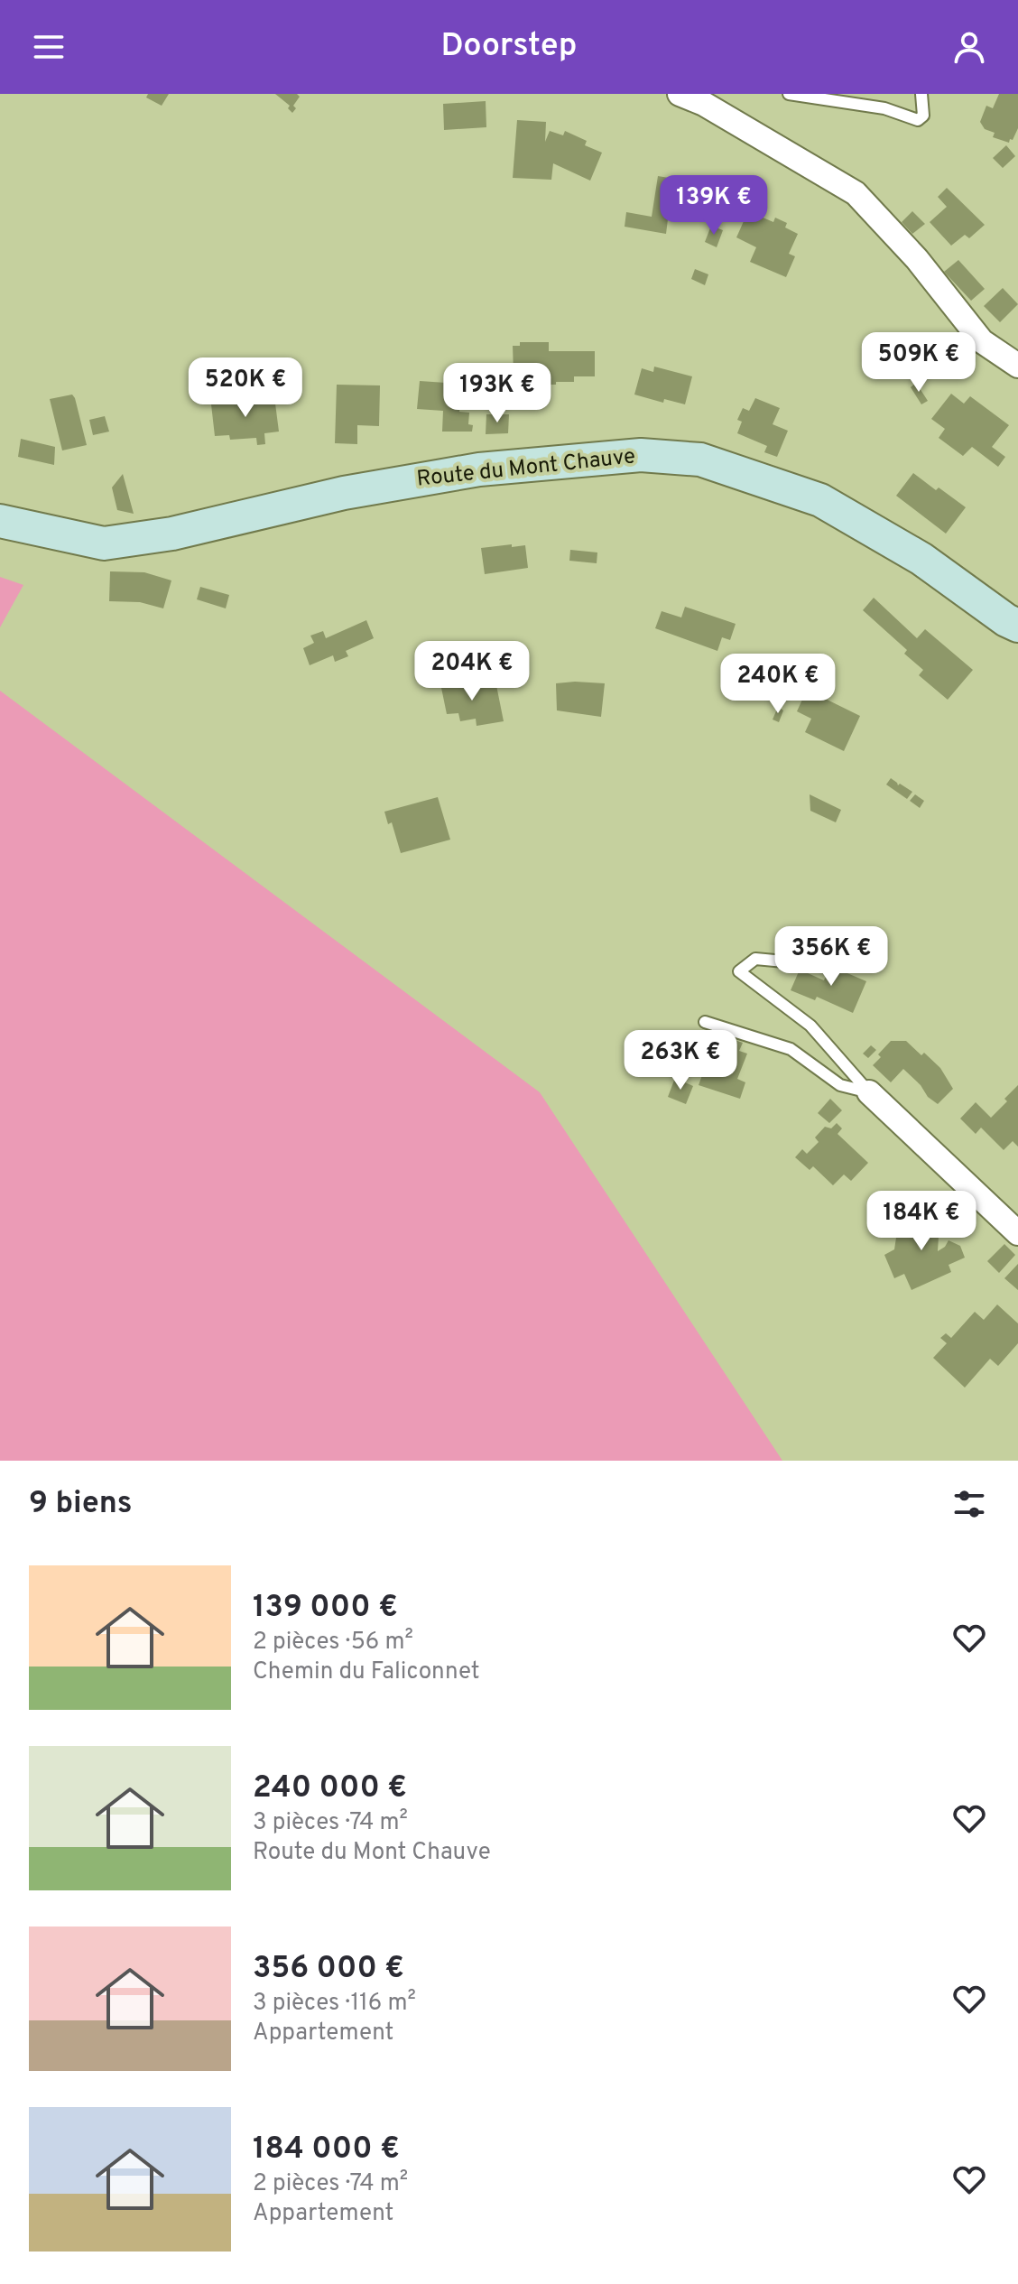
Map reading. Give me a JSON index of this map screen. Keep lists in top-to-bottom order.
{
  "streets": {
    "street": ["Route du Mont Chauve"]
  },
  "page": {
    "header": "Doorstep",
    "price": [
      "139K €",
      "509K €",
      "520K €",
      "193K €",
      "204K €",
      "240K €",
      "356K €",
      "263K €",
      "184K €"
    ],
    "heading": "9 biens",
    "list": [
      {
        "name": "139 000 €",
        "note": "2 pièces · 56 m² · Chemin du Faliconnet"
      },
      {
        "name": "240 000 €",
        "note": "3 pièces · 74 m² · Route du Mont Chauve"
      },
      {
        "name": "356 000 €",
        "note": "3 pièces · 116 m² · Appartement"
      },
      {
        "name": "184 000 €",
        "note": "2 pièces · 74 m² · Appartement"
      }
    ]
  }
}
